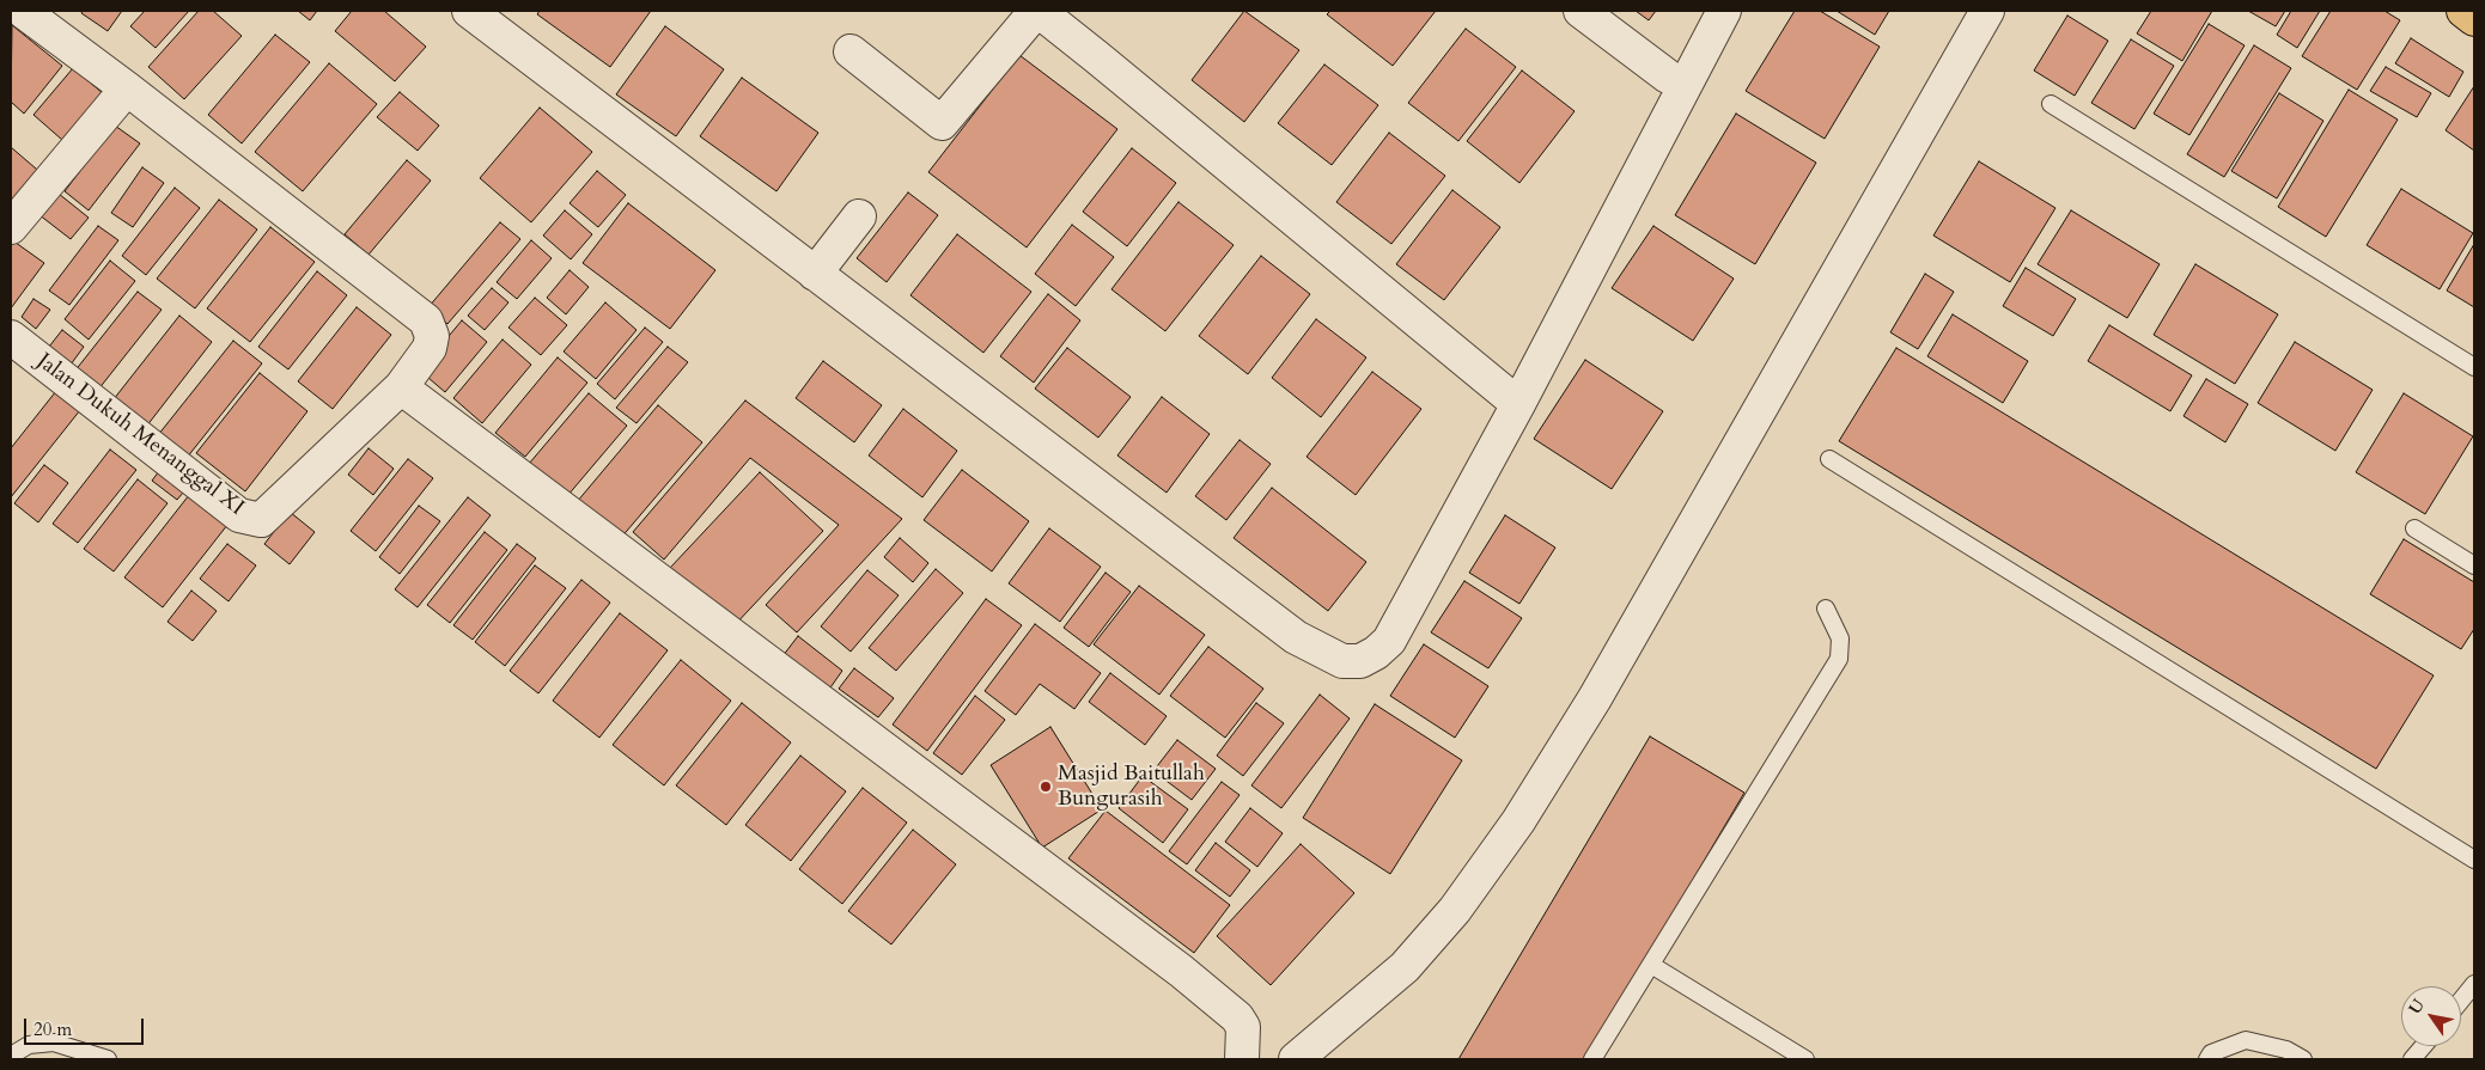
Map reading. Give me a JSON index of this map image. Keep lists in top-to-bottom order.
{
  "streets": {
    "street": ["Jalan Dukuh Menanggal XI"]
  },
  "places": ["Masjid Baitullah Bungurasih"],
  "scale_bar": "20 m",
  "north": "top left"
}
